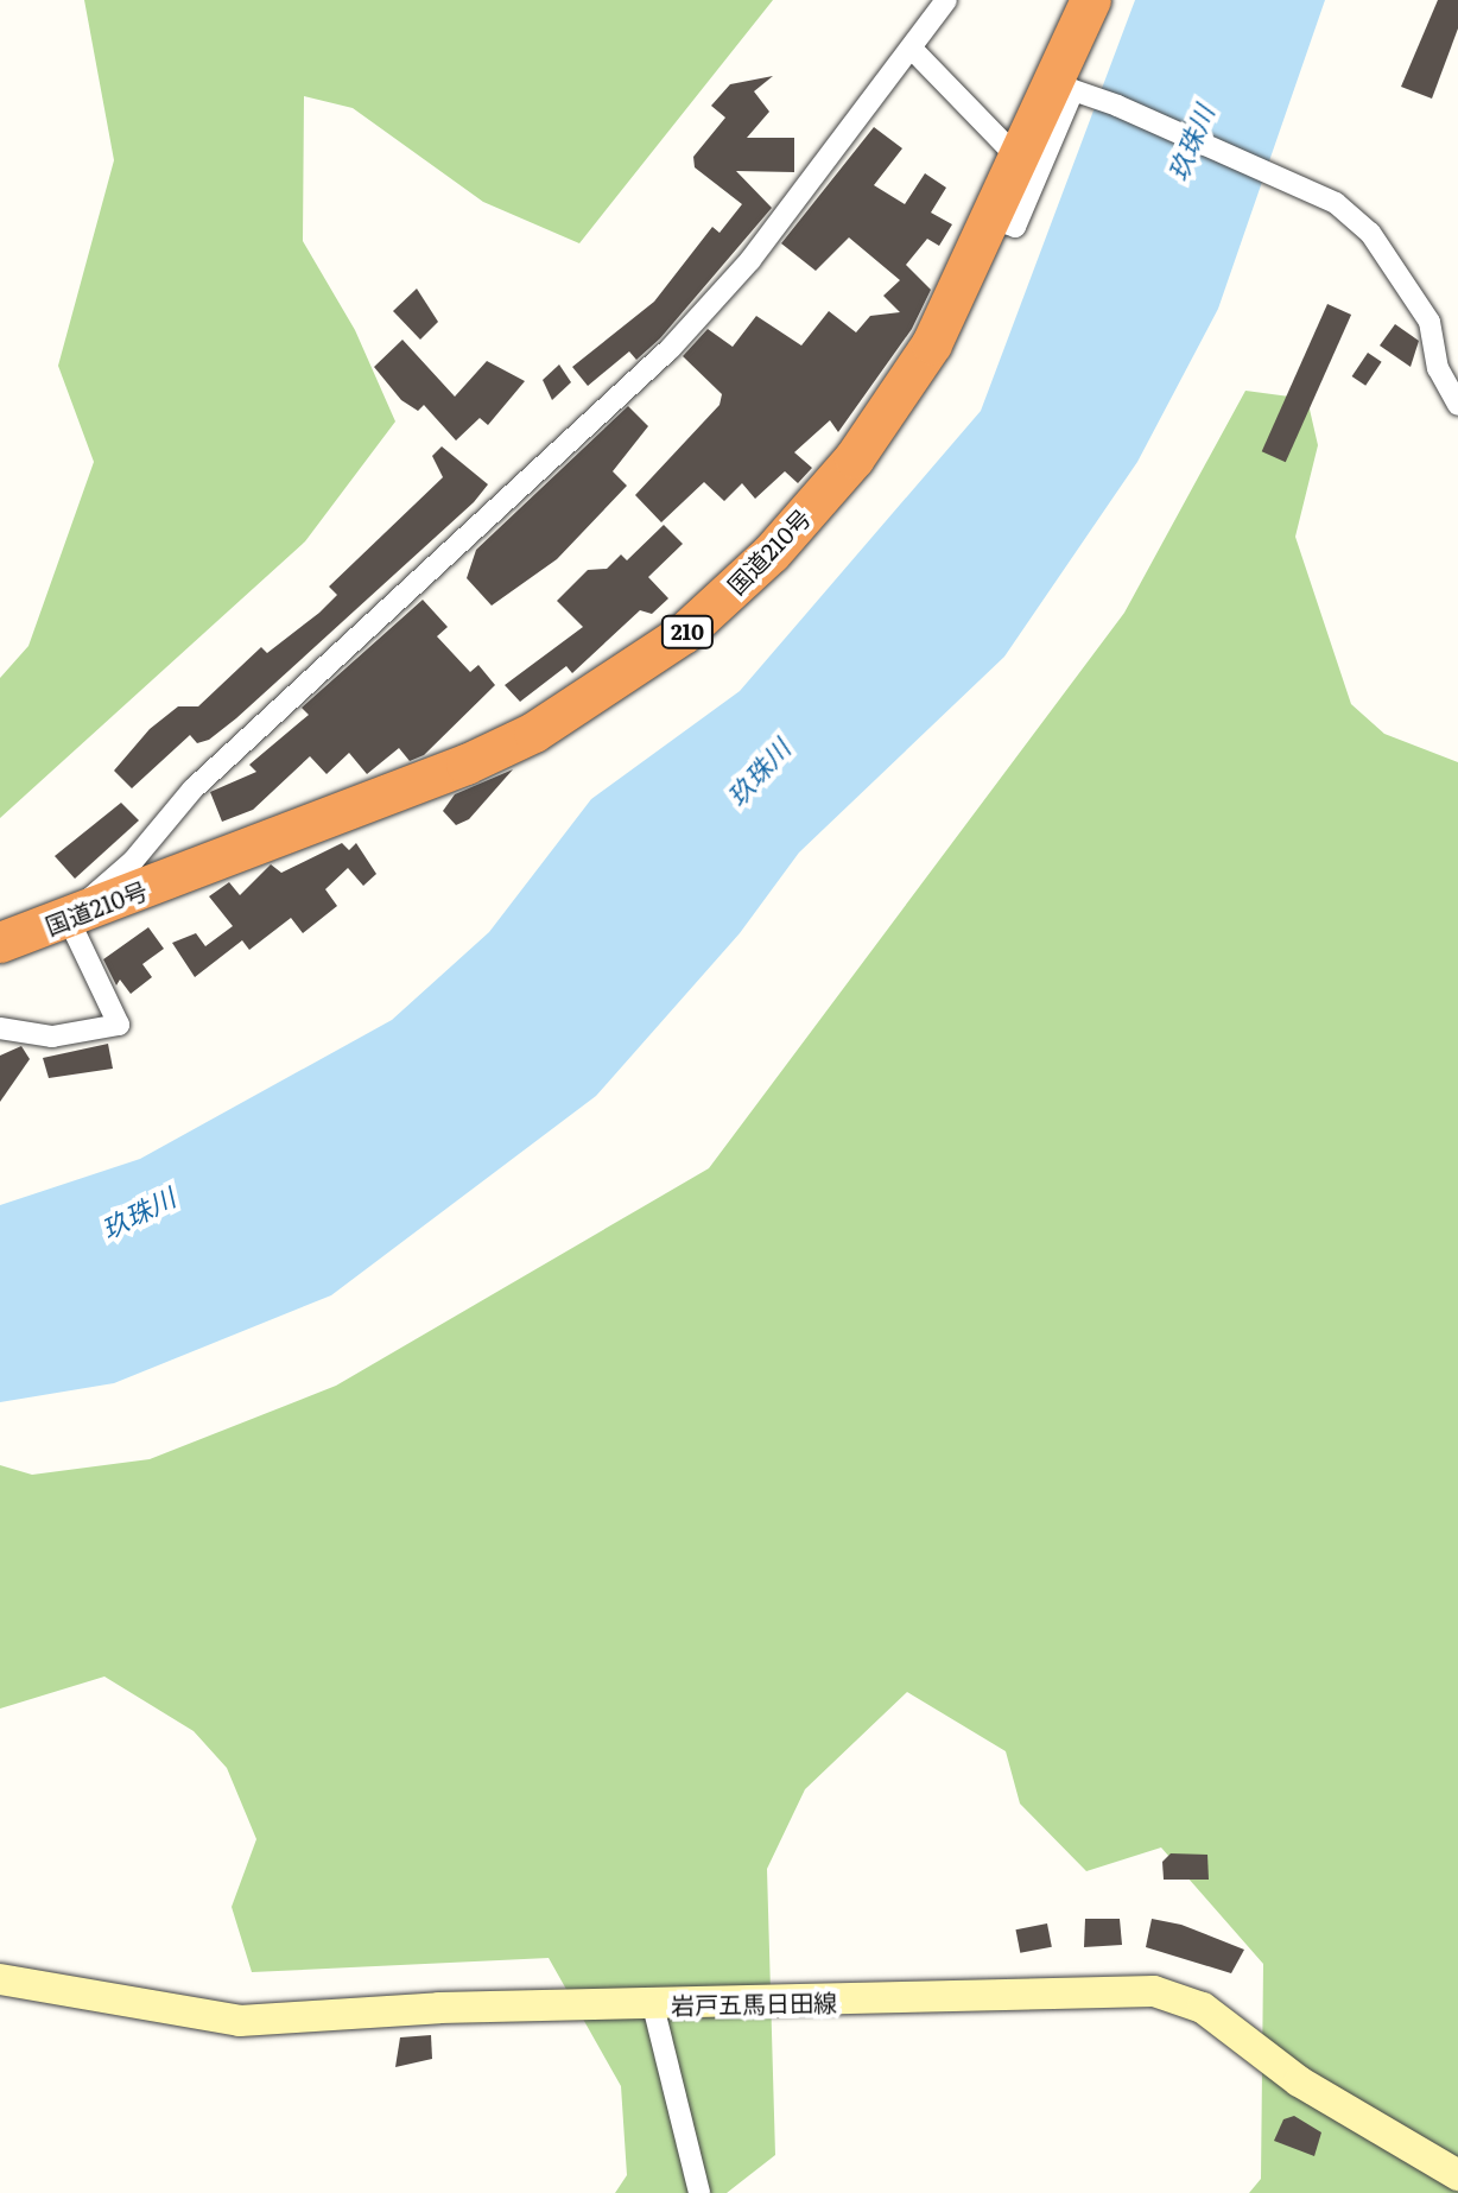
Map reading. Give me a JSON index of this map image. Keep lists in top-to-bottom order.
{
  "streets": {
    "highway": ["国道210号", "210"],
    "main road": ["岩戸五馬日田線"]
  },
  "water": ["玖珠川"]
}
